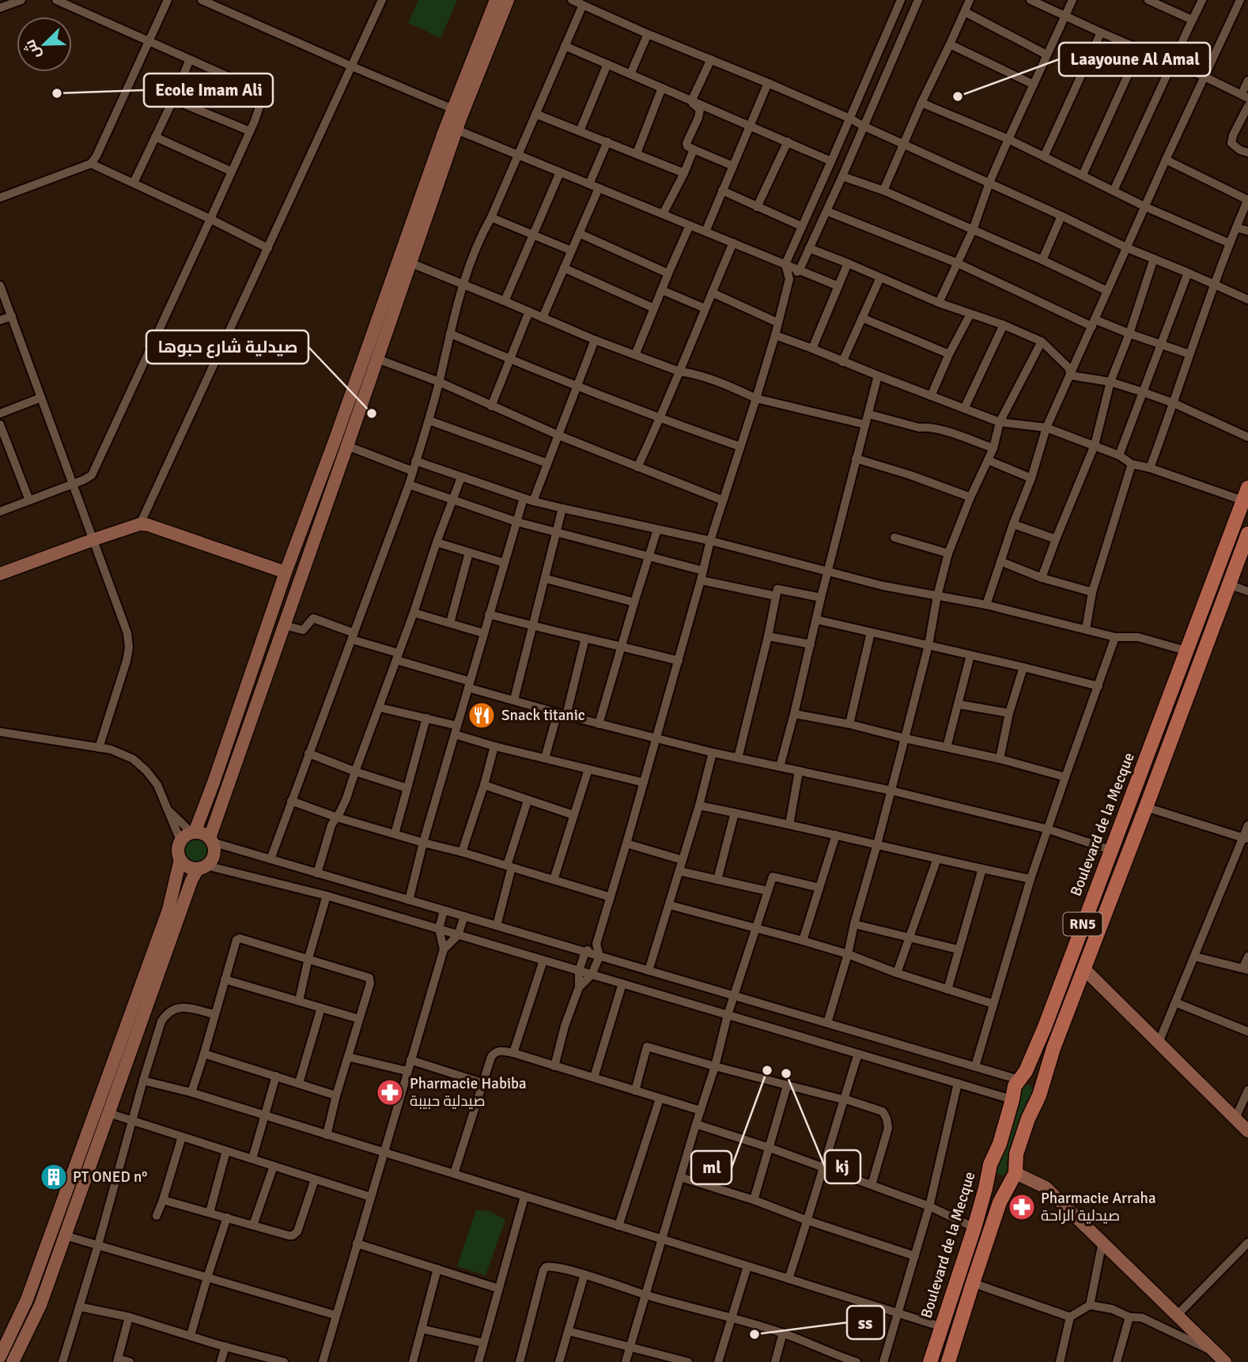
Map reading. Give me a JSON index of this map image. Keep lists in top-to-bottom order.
{
  "streets": {
    "main road": ["Boulevard de la Mecque", "RN5"]
  },
  "places": {
    "other": [
      "Ecole Imam Ali",
      "Laayoune Al Amal",
      "صيدلية شارع حبوها",
      "ml",
      "kj",
      "ss"
    ],
    "restaurant": ["Snack titanic"],
    "pharmacy": ["Pharmacie Habiba صيدلية حبيبة", "Pharmacie Arraha صيدلية الراحة"],
    "building": ["PT ONED n°"]
  },
  "north": "bottom left"
}
